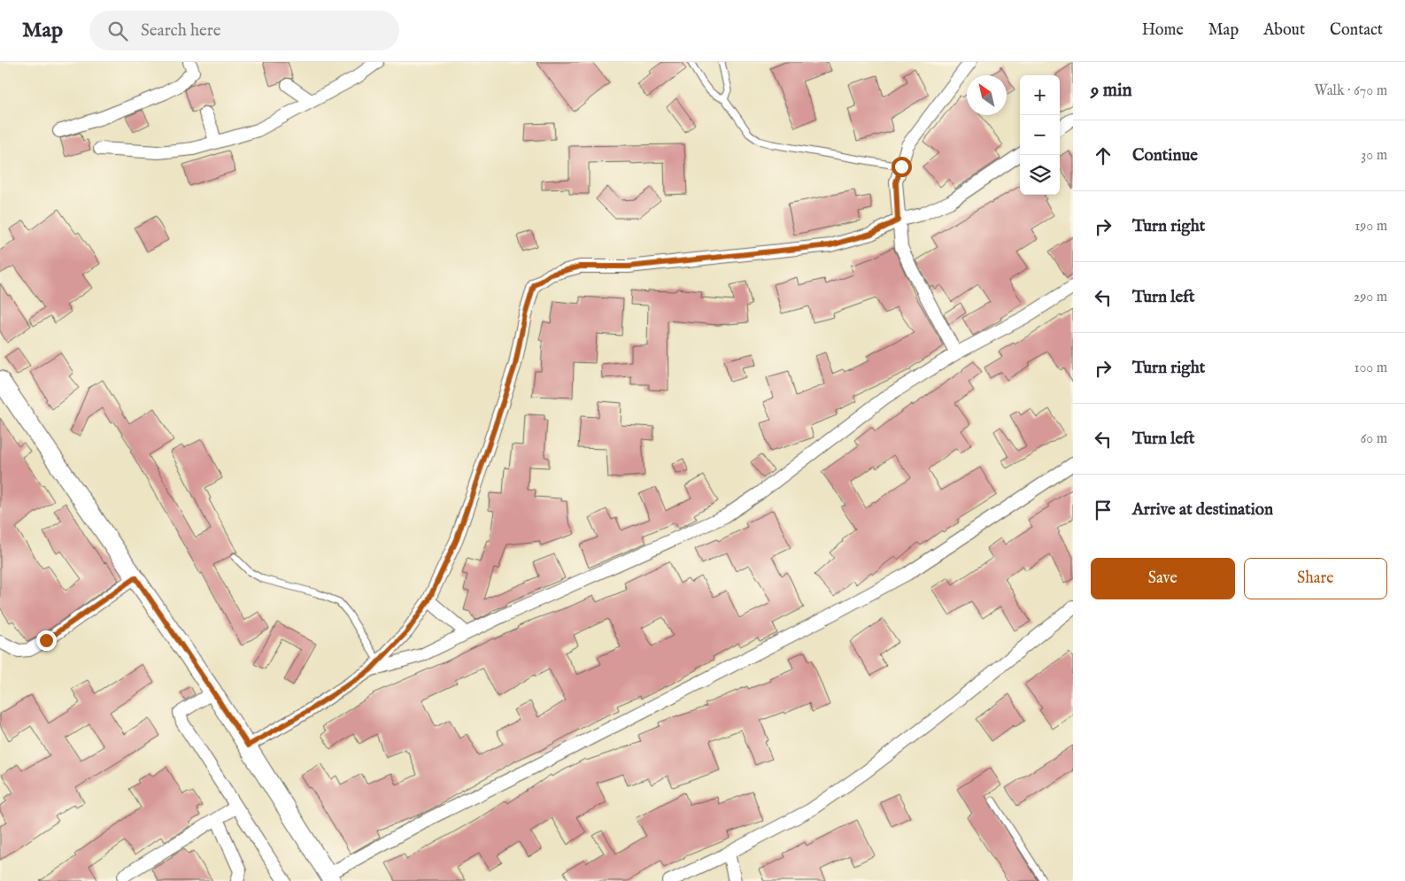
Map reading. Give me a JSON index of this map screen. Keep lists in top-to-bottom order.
{
  "north": "top left",
  "page": {
    "header": "Map",
    "search": "Search here",
    "nav": [
      "Home",
      "Map",
      "About",
      "Contact"
    ],
    "heading": ["9 min", "Walk · 670 m"],
    "map_buttons": ["+", "−"],
    "list": [
      ["Continue", "30 m"],
      ["Turn right", "190 m"],
      ["Turn left", "290 m"],
      ["Turn right", "100 m"],
      ["Turn left", "60 m"],
      "Arrive at destination"
    ],
    "buttons": ["Save", "Share"]
  }
}
